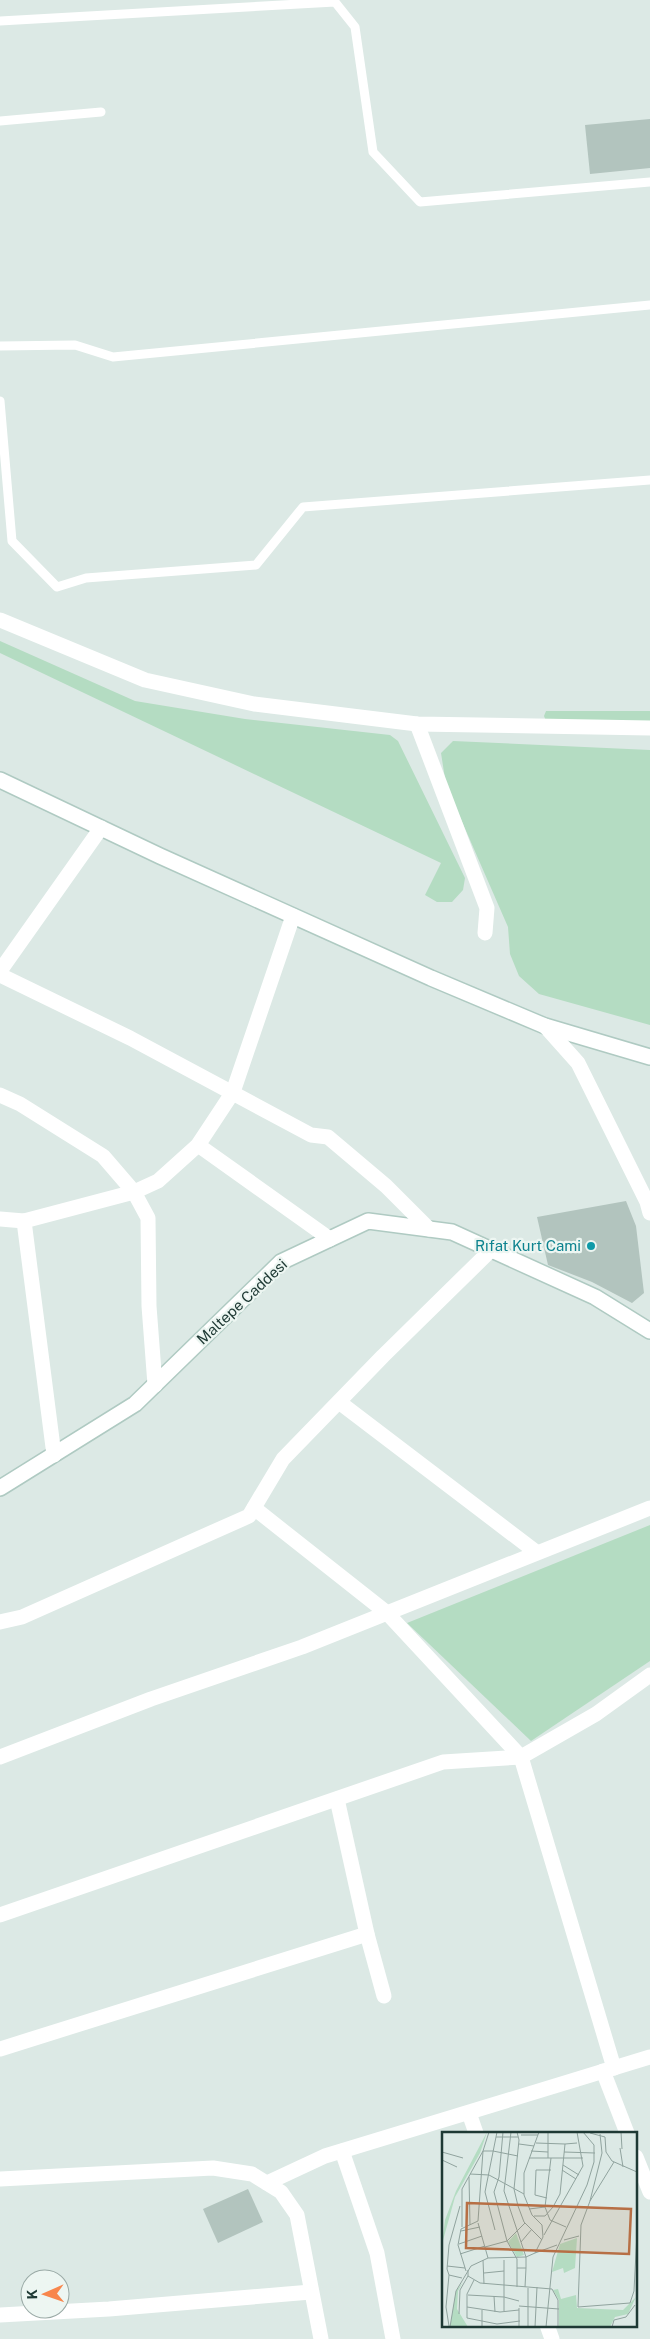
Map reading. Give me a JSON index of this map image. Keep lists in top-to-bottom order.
{
  "streets": {
    "street": ["Maltepe Caddesi"]
  },
  "places": ["Rıfat Kurt Cami"],
  "north": "left"
}
